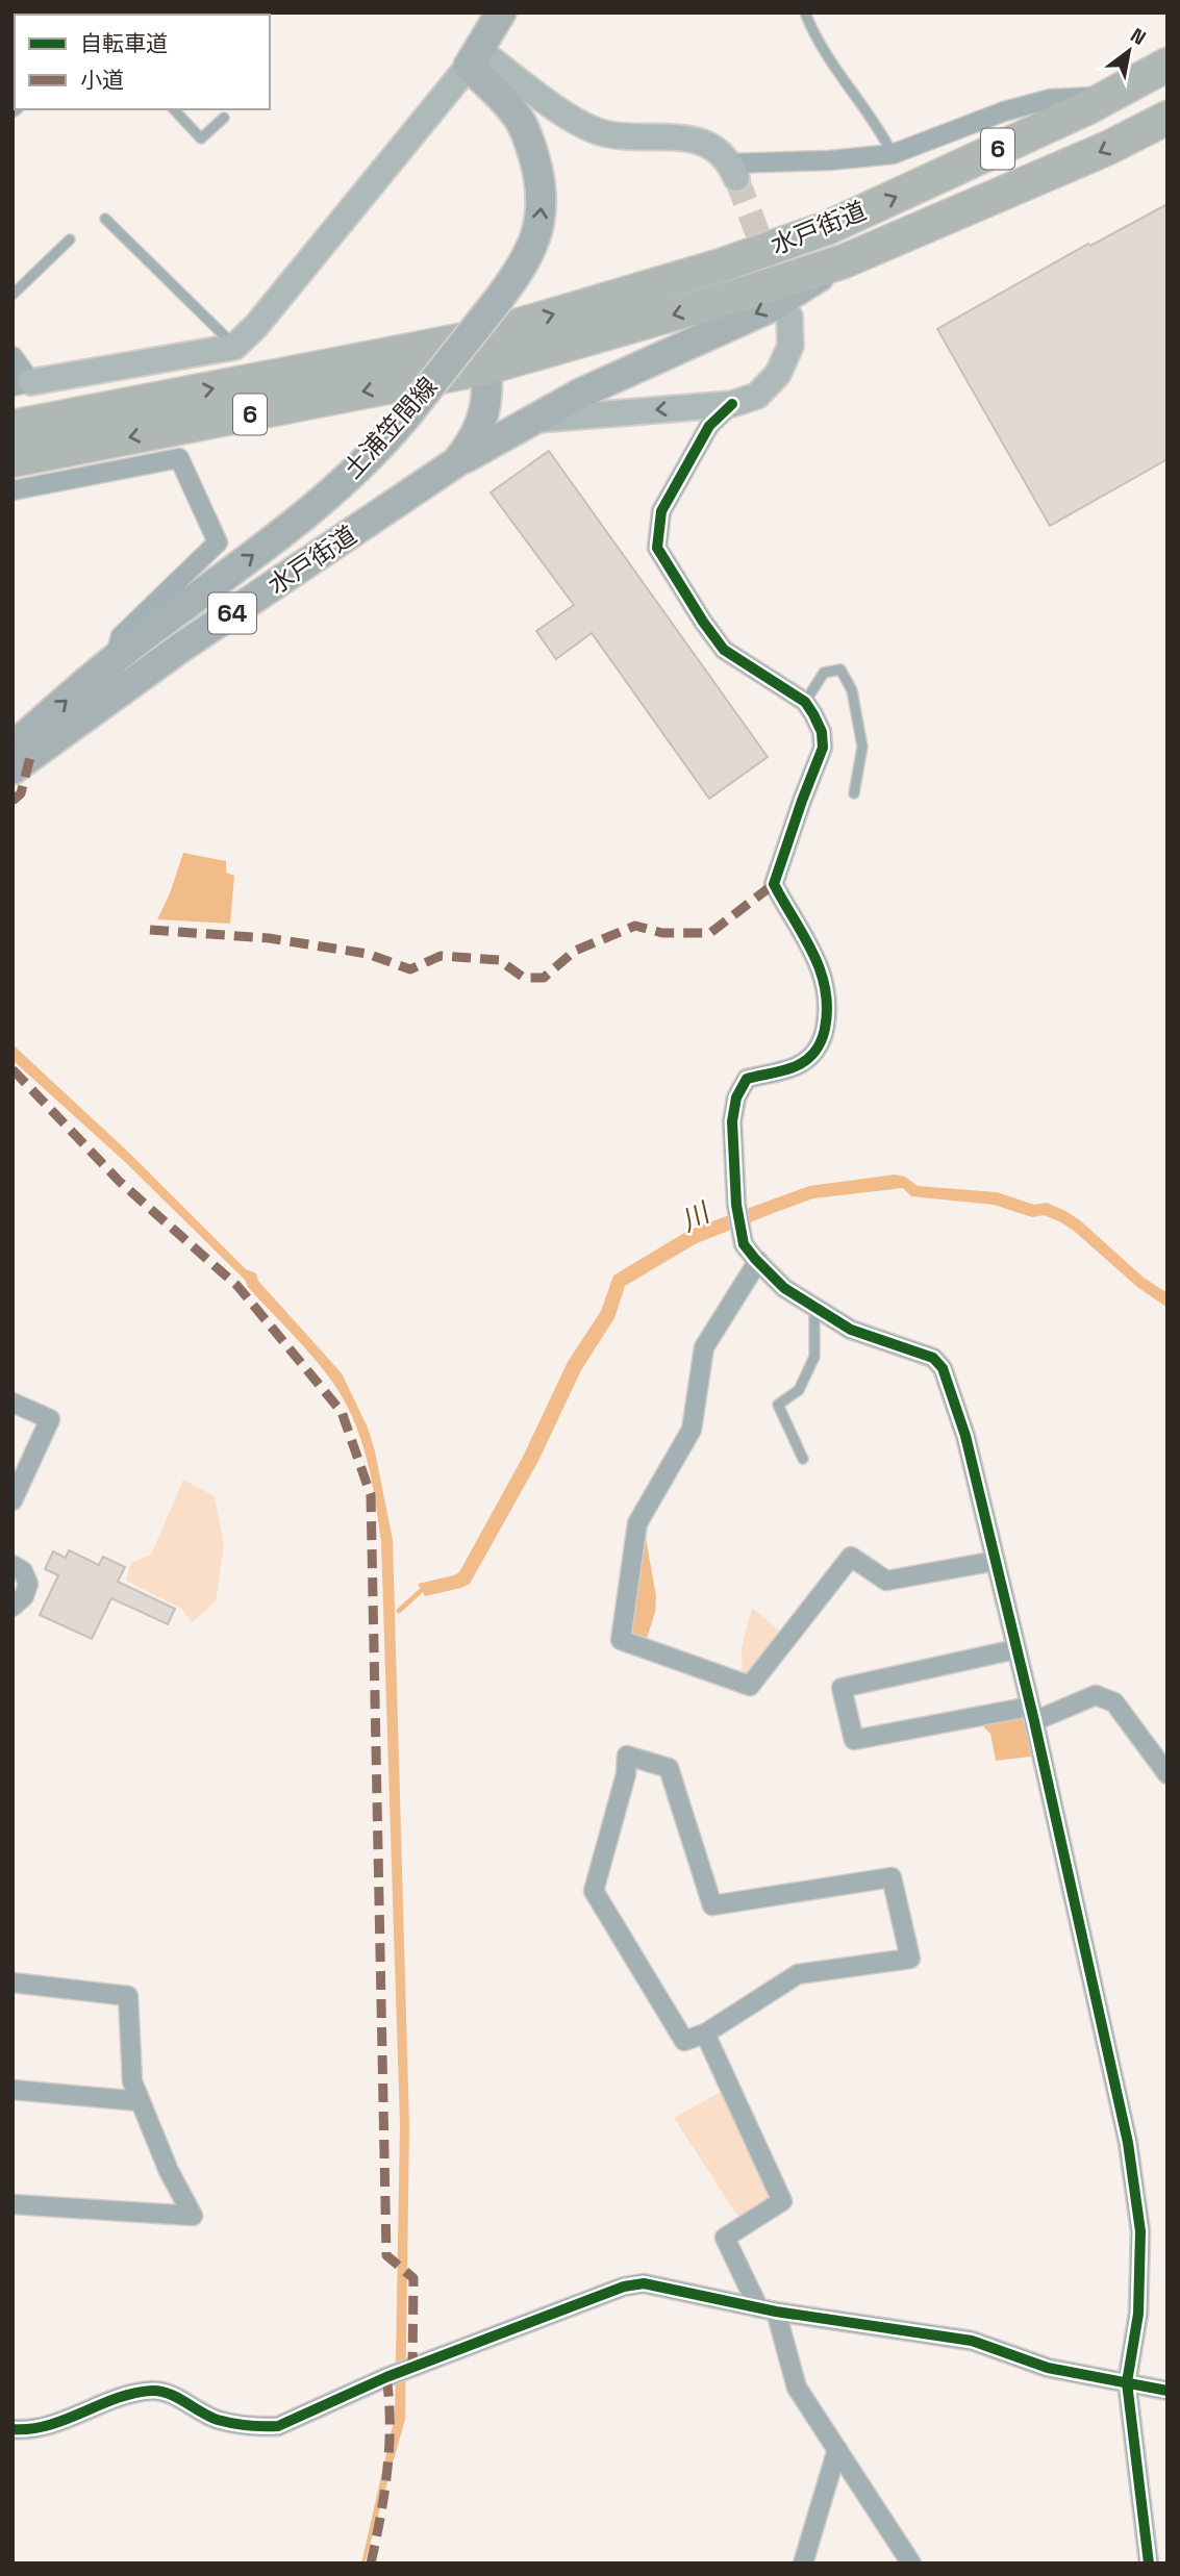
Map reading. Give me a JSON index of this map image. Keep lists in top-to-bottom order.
{
  "streets": {
    "highway": ["6", "水戸街道"],
    "main road": ["土浦笠間線", "64"]
  },
  "crossings": [
    ["6", "水戸街道"]
  ],
  "one_way": ["土浦笠間線"],
  "water": ["川"],
  "legend": ["自転車道", "小道"],
  "north": "top right"
}
